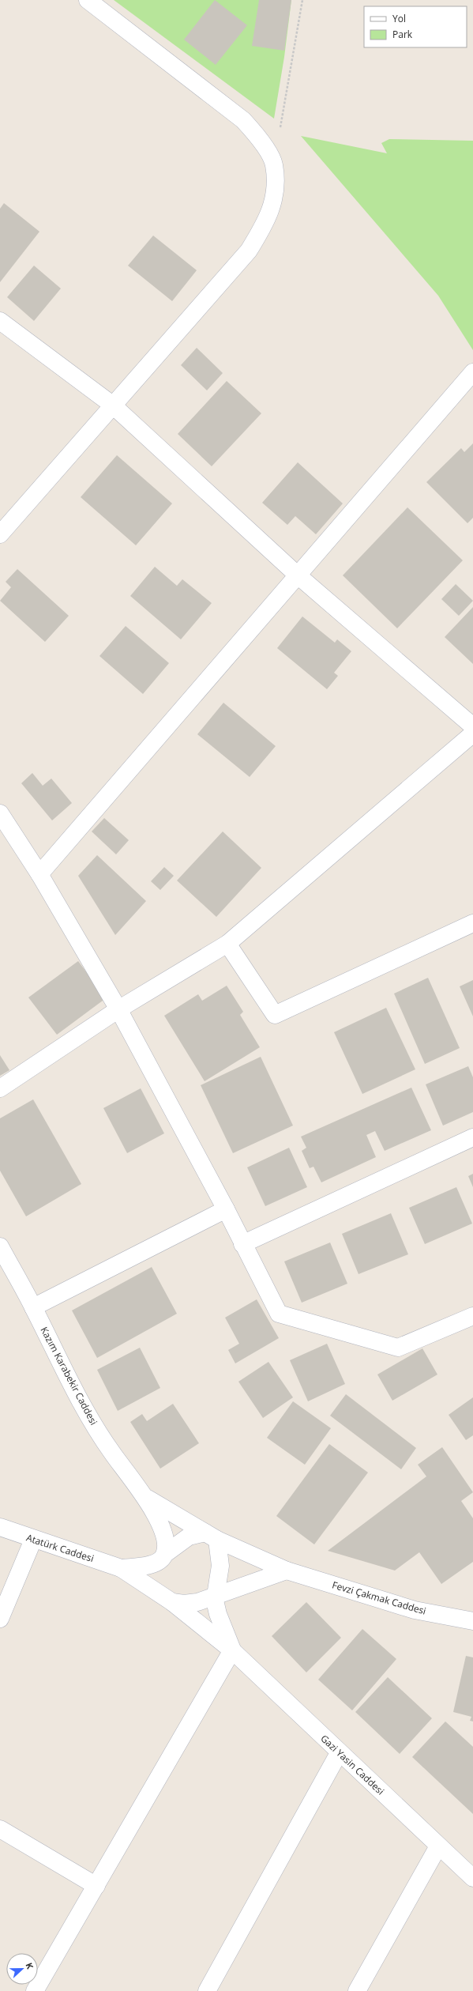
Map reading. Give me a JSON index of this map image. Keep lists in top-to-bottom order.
{
  "streets": {
    "street": [
      "Kazım Karabekir Caddesi",
      "Atatürk Caddesi",
      "Fevzi Çakmak Caddesi",
      "Gazi Yasin Caddesi"
    ]
  },
  "crossings": [
    ["Kazım Karabekir Caddesi", "Fevzi Çakmak Caddesi"],
    ["Atatürk Caddesi", "Gazi Yasin Caddesi"],
    ["Fevzi Çakmak Caddesi", "Gazi Yasin Caddesi"]
  ],
  "legend": ["Yol", "Park"],
  "north": "right"
}
